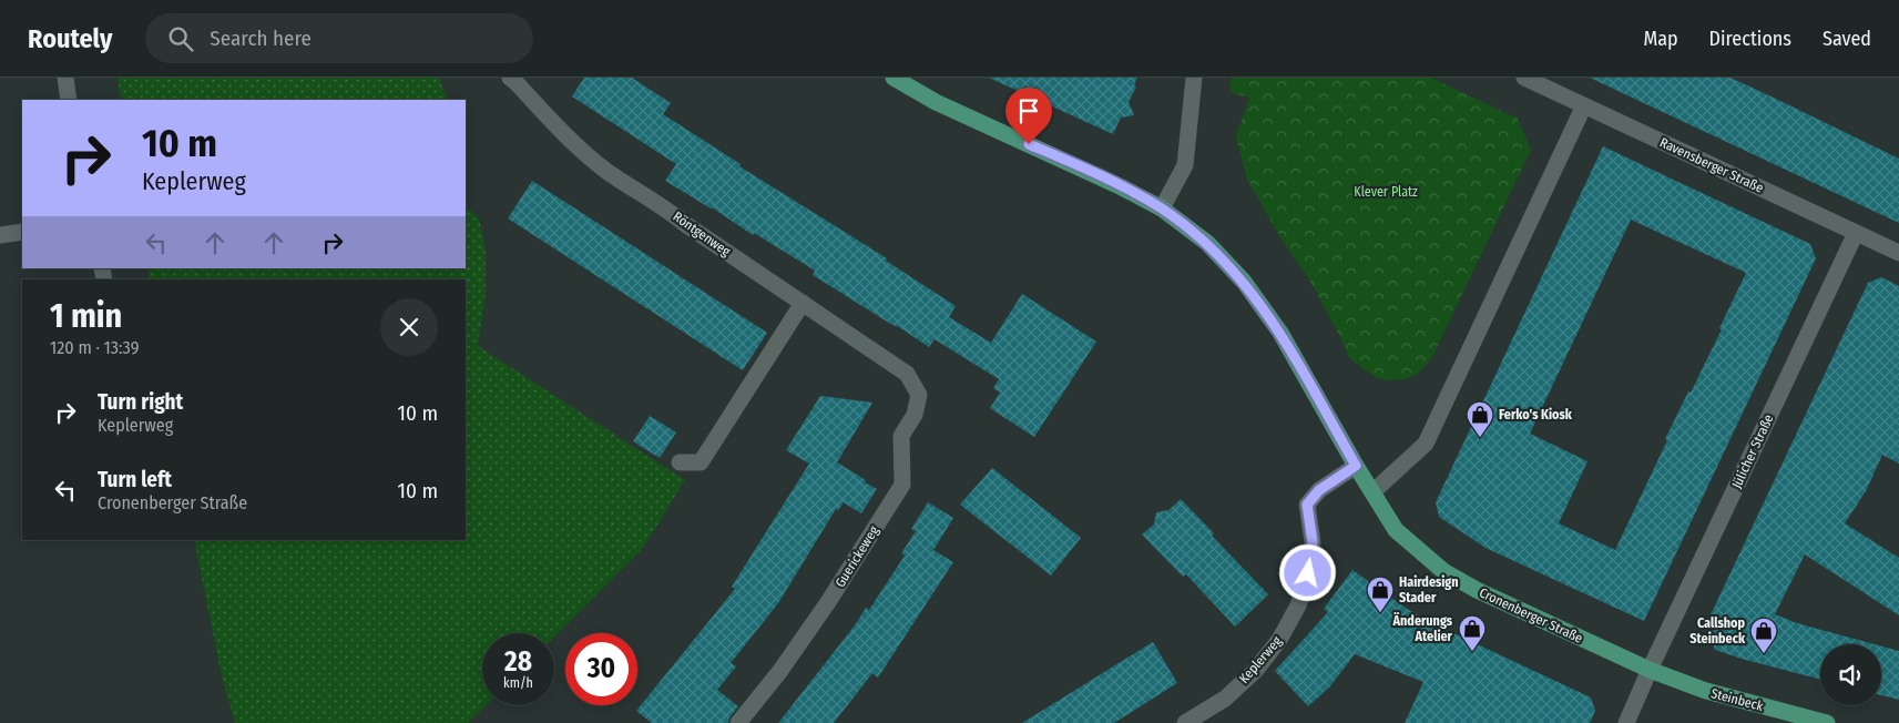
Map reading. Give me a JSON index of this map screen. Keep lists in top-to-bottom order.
{
  "streets": {
    "main road": ["Cronenberger Straße", "Steinbeck"],
    "street": [
      "Ravensberger Straße",
      "Röntgenweg",
      "Jülicher Straße",
      "Guerickeweg",
      "Keplerweg"
    ]
  },
  "crossings": [
    ["Ravensberger Straße", "Jülicher Straße"],
    ["Röntgenweg", "Guerickeweg"],
    ["Jülicher Straße", "Cronenberger Straße"],
    ["Jülicher Straße", "Steinbeck"],
    ["Cronenberger Straße", "Keplerweg"],
    ["Cronenberger Straße", "Steinbeck"]
  ],
  "parks": ["Klever Platz"],
  "places": {
    "shop": [
      "Ferko's Kiosk",
      "Hairdesign Stader",
      "Änderungs Atelier",
      "Callshop Steinbeck"
    ]
  },
  "page": {
    "header": "Routely",
    "search": "Search here",
    "nav": ["Map", "Directions", "Saved"],
    "turn": ["10 m", "Keplerweg"],
    "heading": ["1 min", "120 m · 13:39"],
    "list": [
      {
        "name": "Turn right",
        "note": "Keplerweg",
        "value": "10 m"
      },
      {
        "name": "Turn left",
        "note": "Cronenberger Straße",
        "value": "10 m"
      }
    ],
    "speed": "28 km/h",
    "limit": "30"
  }
}
